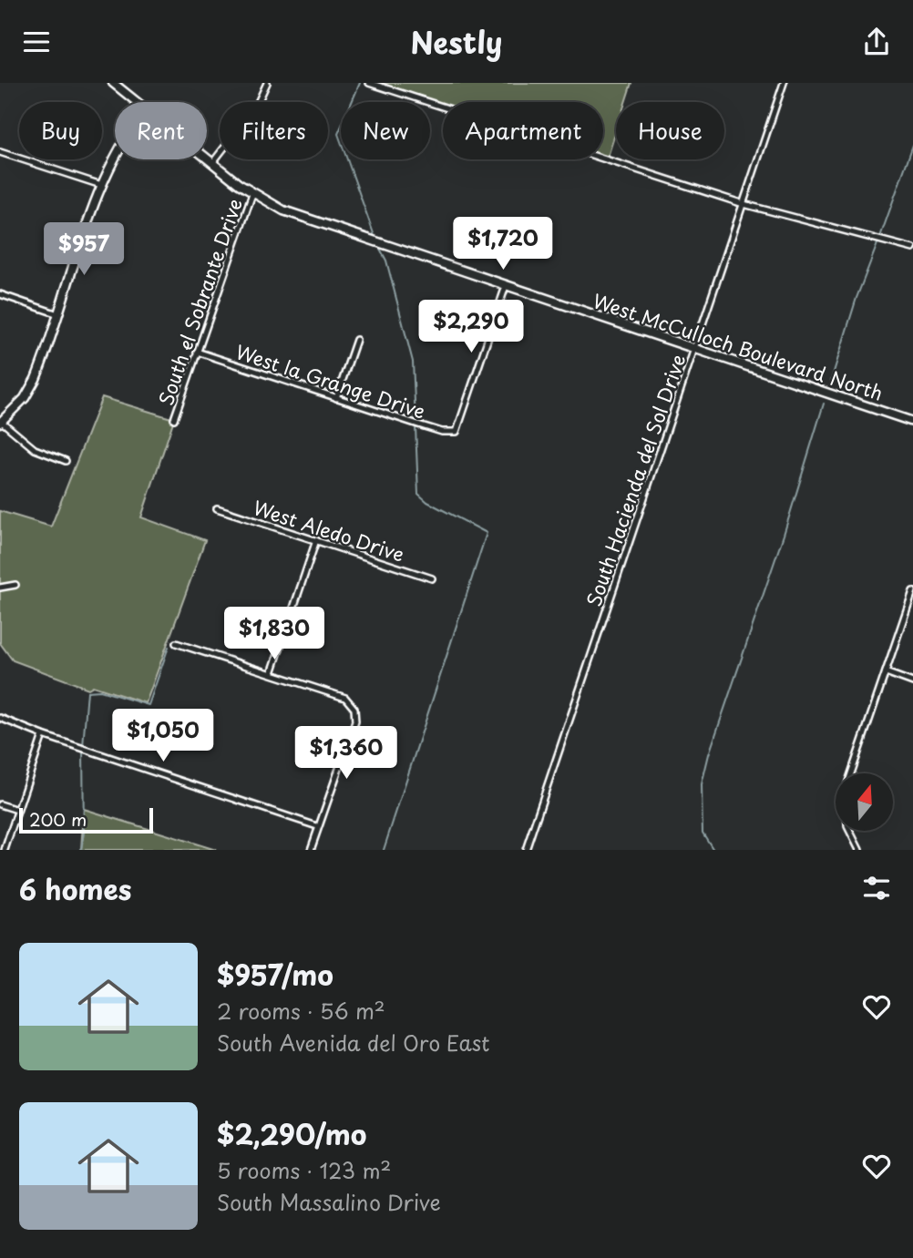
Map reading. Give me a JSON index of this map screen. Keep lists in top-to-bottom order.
{
  "streets": {
    "main road": ["West McCulloch Boulevard North"],
    "street": [
      "South el Sobrante Drive",
      "West la Grange Drive",
      "South Hacienda del Sol Drive",
      "West Aledo Drive"
    ]
  },
  "crossings": [
    ["South el Sobrante Drive", "West McCulloch Boulevard North"],
    ["South el Sobrante Drive", "West la Grange Drive"],
    ["West McCulloch Boulevard North", "West la Grange Drive"],
    ["West McCulloch Boulevard North", "South Hacienda del Sol Drive"]
  ],
  "scale_bar": "200 m",
  "north": "top",
  "page": {
    "header": "Nestly",
    "chip": [
      "Buy",
      "Rent",
      "Filters",
      "New",
      "Apartment",
      "House"
    ],
    "price": [
      "$1,720",
      "$957",
      "$2,290",
      "$1,830",
      "$1,050",
      "$1,360"
    ],
    "scale": "200 m",
    "heading": "6 homes",
    "list": [
      {
        "name": "$957/mo",
        "note": "2 rooms · 56 m² · South Avenida del Oro East"
      },
      {
        "name": "$2,290/mo",
        "note": "5 rooms · 123 m² · South Massalino Drive"
      }
    ]
  }
}
